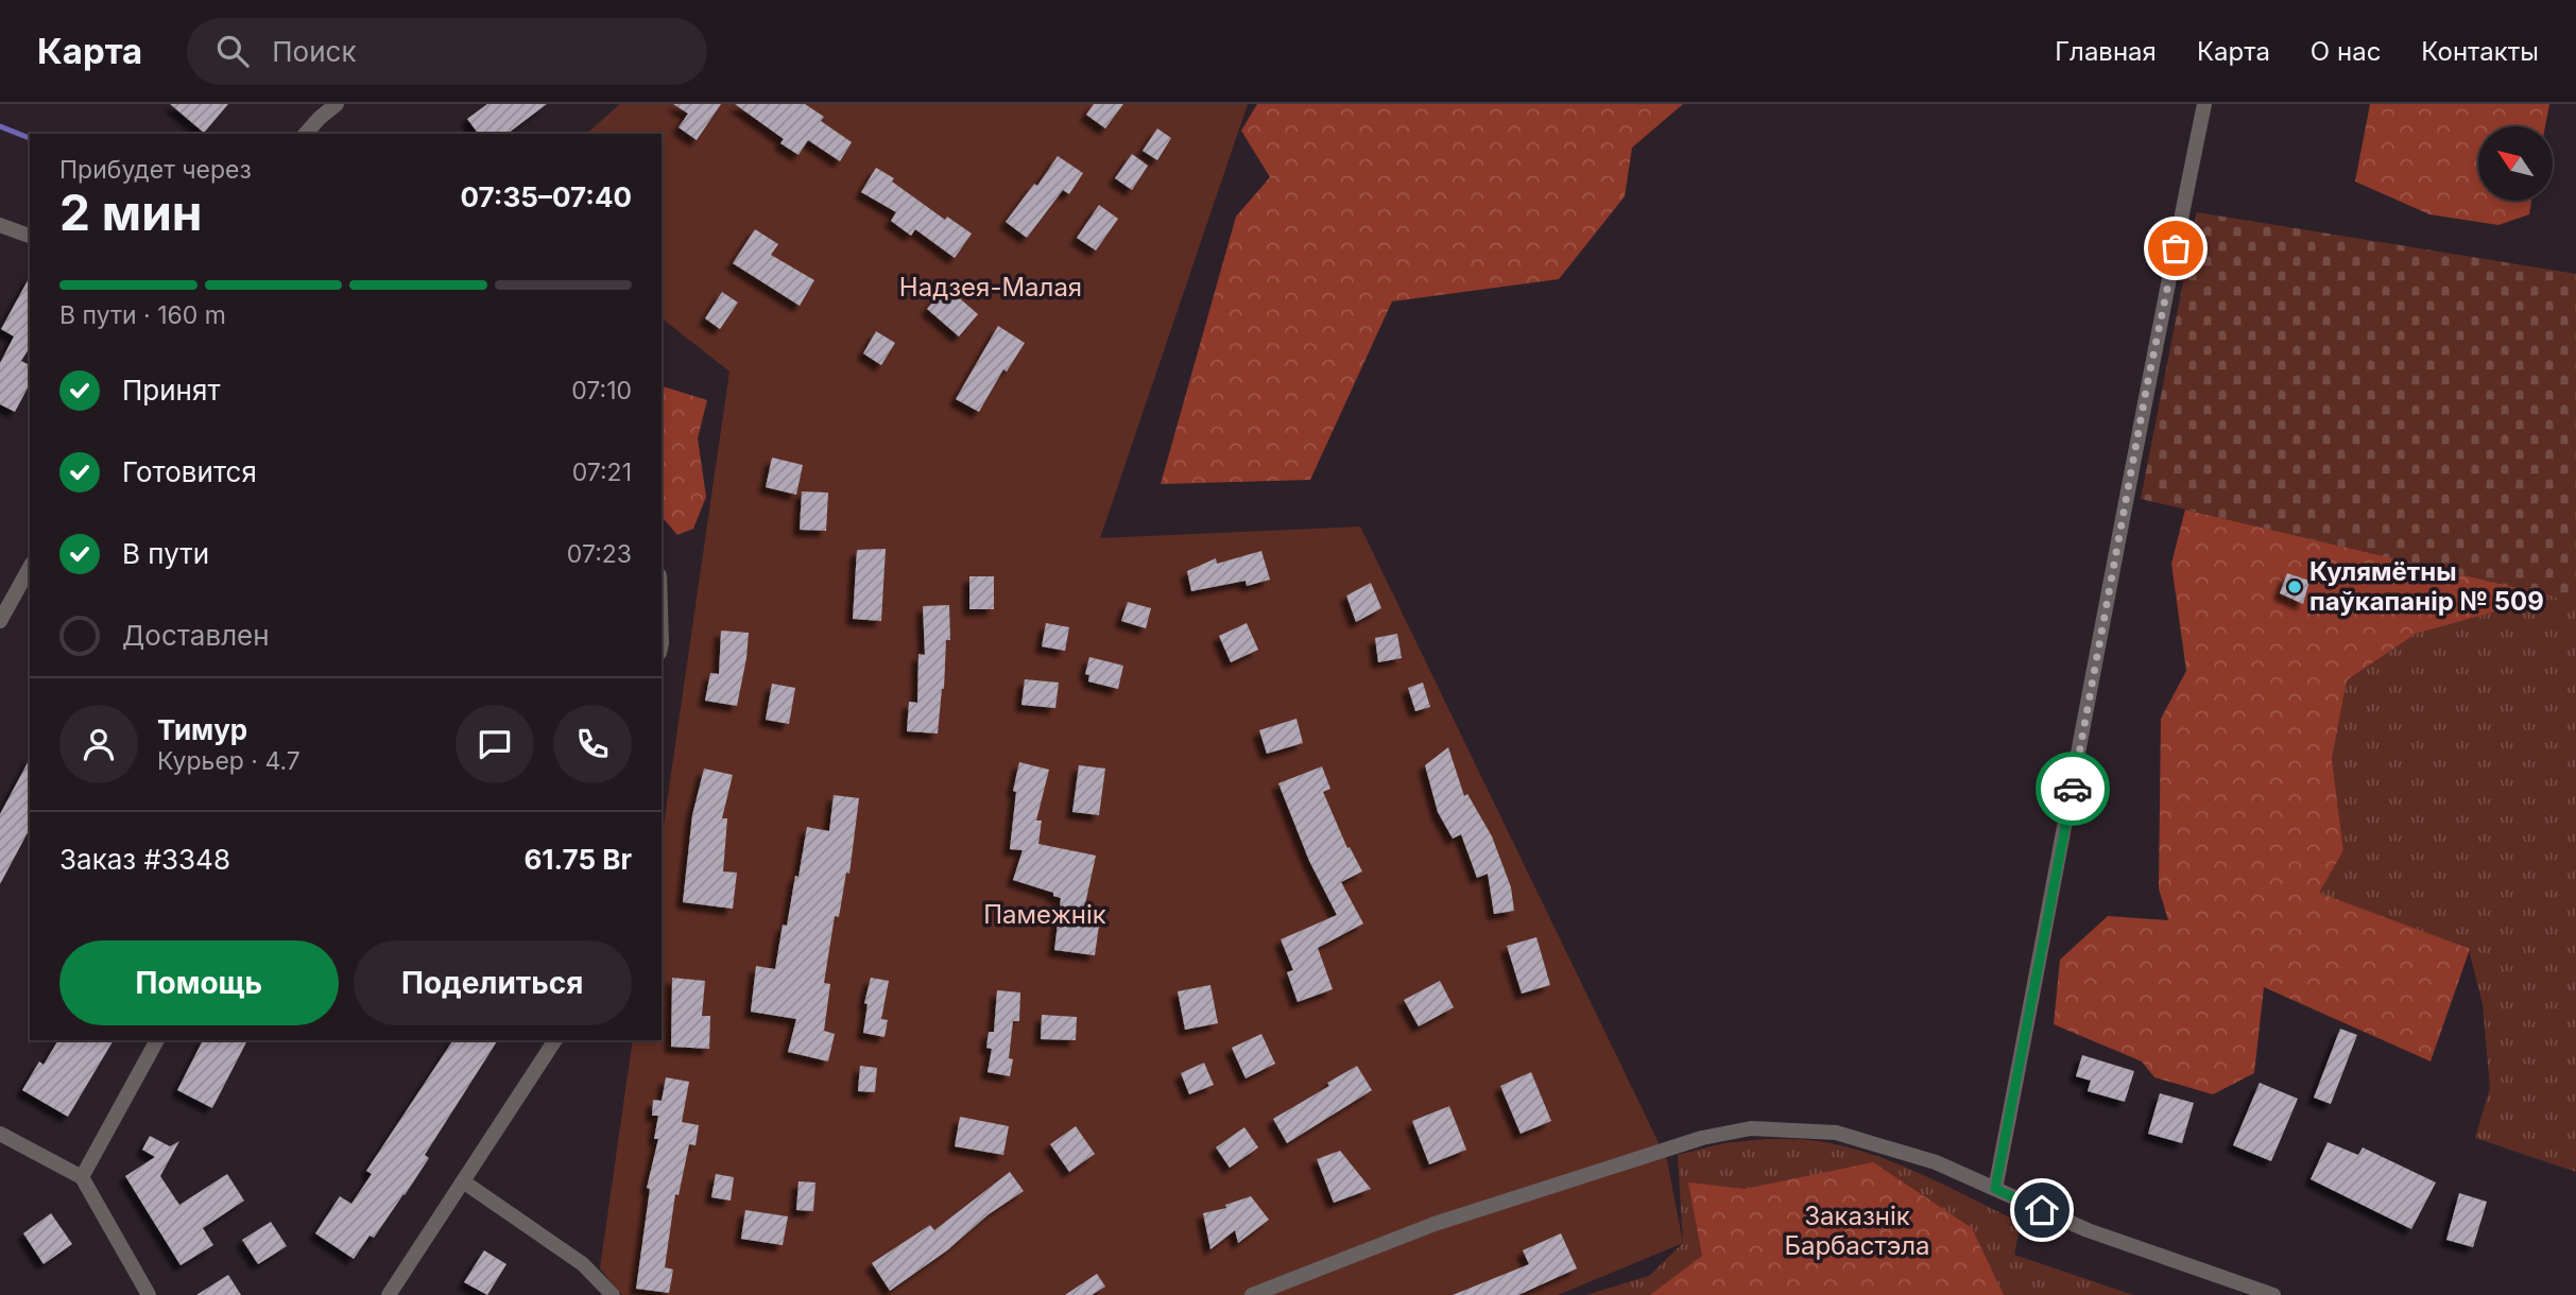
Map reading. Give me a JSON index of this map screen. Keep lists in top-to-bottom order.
{
  "parks": ["Надзея-Малая", "Памежнік", "Заказнік Барбастэла"],
  "places": ["Кулямётны паўкапанір № 509"],
  "north": "top left",
  "page": {
    "header": "Карта",
    "search": "Поиск",
    "nav": [
      "Главная",
      "Карта",
      "О нас",
      "Контакты"
    ],
    "heading": ["2 мин", "Прибудет через", "07:35–07:40"],
    "panel": [
      "Тимур",
      "Курьер · 4.7",
      "Заказ #3348",
      "61.75 Br"
    ],
    "bar": "В пути · 160 m",
    "list": [
      ["Принят", "07:10"],
      ["Готовится", "07:21"],
      ["В пути", "07:23"],
      "Доставлен"
    ],
    "buttons": ["Помощь", "Поделиться"]
  }
}
